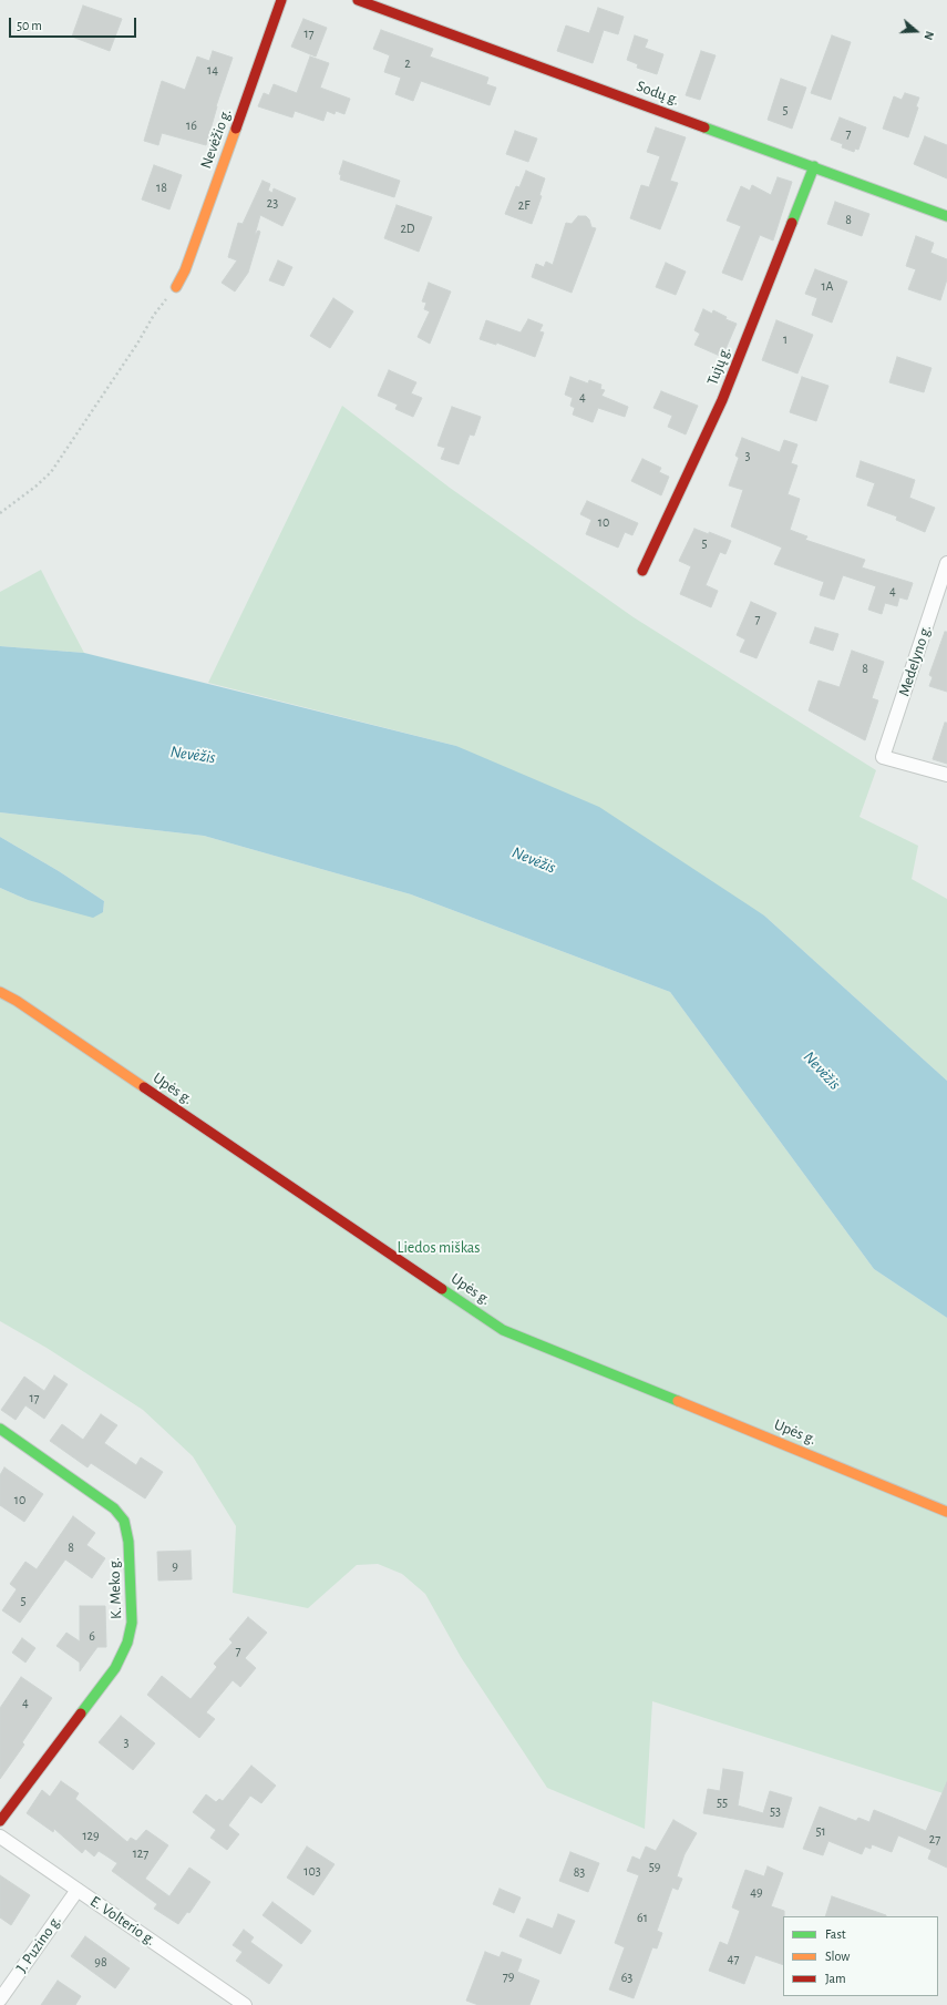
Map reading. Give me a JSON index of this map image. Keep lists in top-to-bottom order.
{
  "streets": {
    "street": [
      "Sodų g.",
      "Nevėžio g.",
      "Tujų g.",
      "Medelyno g.",
      "Upės g.",
      "K. Meko g.",
      "E. Volterio g.",
      "J. Puzino g."
    ]
  },
  "crossings": [
    ["Sodų g.", "Tujų g."],
    ["E. Volterio g.", "J. Puzino g."]
  ],
  "water": ["Nevėžis"],
  "parks": ["Liedos miškas"],
  "house_numbers": [
    "17",
    "2",
    "14",
    "5",
    "16",
    "7",
    "18",
    "23",
    "2F",
    "8",
    "2D",
    "1A",
    "1",
    "4",
    "3",
    "10",
    "5",
    "4",
    "7",
    "8",
    "17",
    "10",
    "8",
    "9",
    "5",
    "6",
    "7",
    "4",
    "3",
    "55",
    "53",
    "51",
    "129",
    "27",
    "127",
    "59",
    "103",
    "83",
    "49",
    "61",
    "47",
    "98",
    "79",
    "63"
  ],
  "legend": ["Fast", "Slow", "Jam"],
  "scale_bar": "50 m",
  "north": "right"
}
